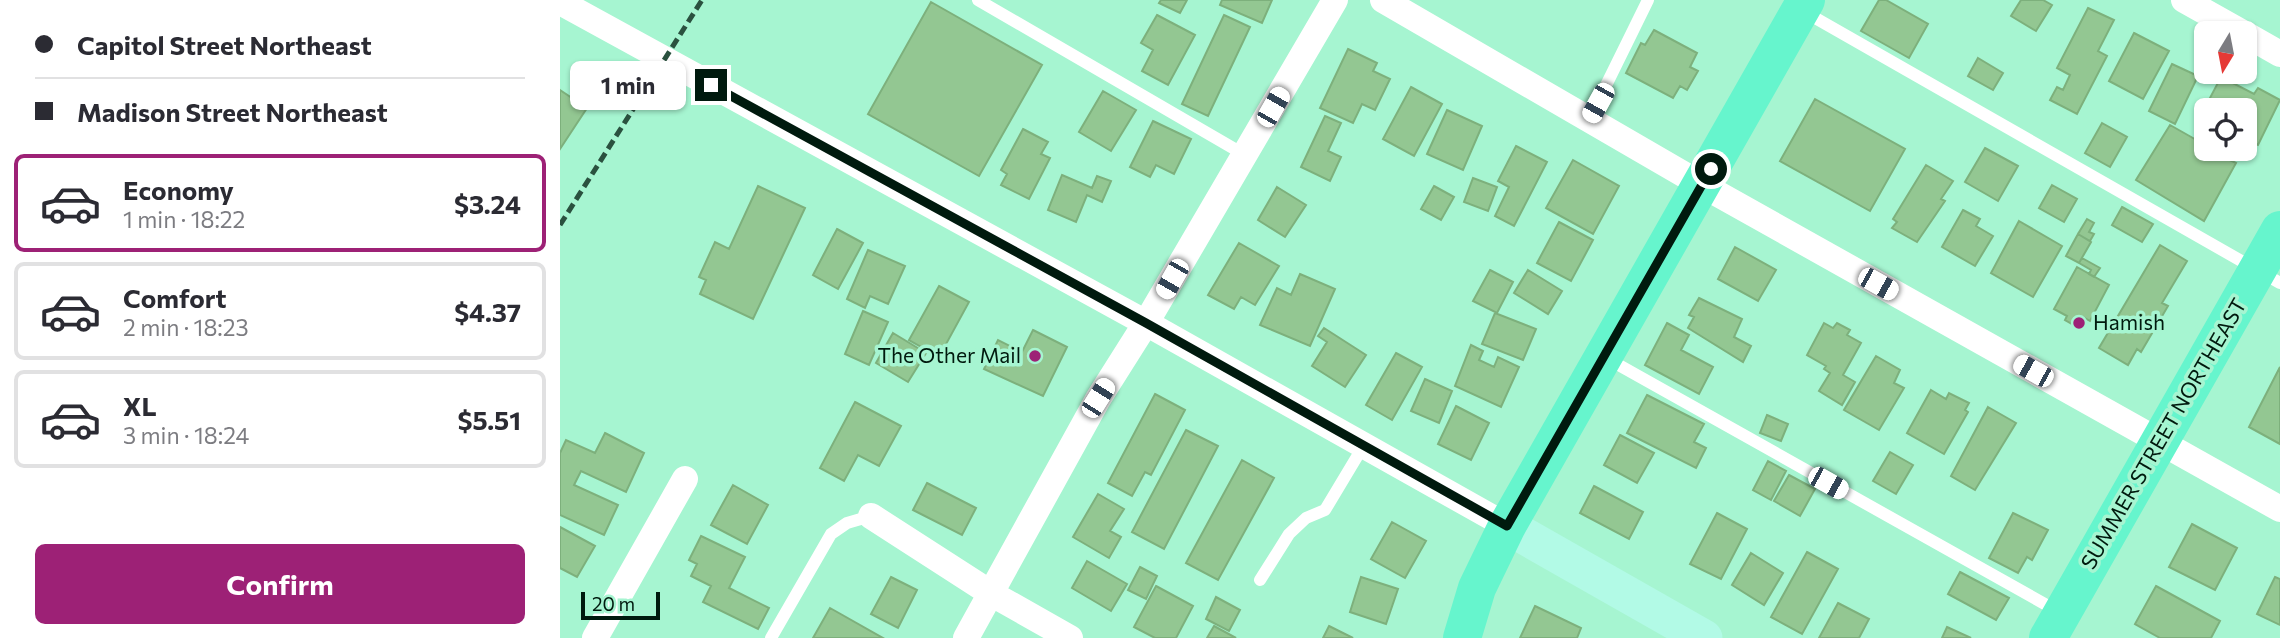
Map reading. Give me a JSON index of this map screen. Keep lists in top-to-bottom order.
{
  "streets": {
    "main road": ["SUMMER STREET NORTHEAST"]
  },
  "places": ["Hamish", "The Other Mail"],
  "scale_bar": "20 m",
  "north": "bottom",
  "page": {
    "banner": ["Capitol Street Northeast", "Madison Street Northeast"],
    "bubble": "1 min",
    "list": [
      {
        "name": "Economy",
        "note": "1 min · 18:22",
        "value": "$3.24"
      },
      {
        "name": "Comfort",
        "note": "2 min · 18:23",
        "value": "$4.37"
      },
      {
        "name": "XL",
        "note": "3 min · 18:24",
        "value": "$5.51"
      }
    ],
    "buttons": "Confirm",
    "scale": "20 m"
  }
}
